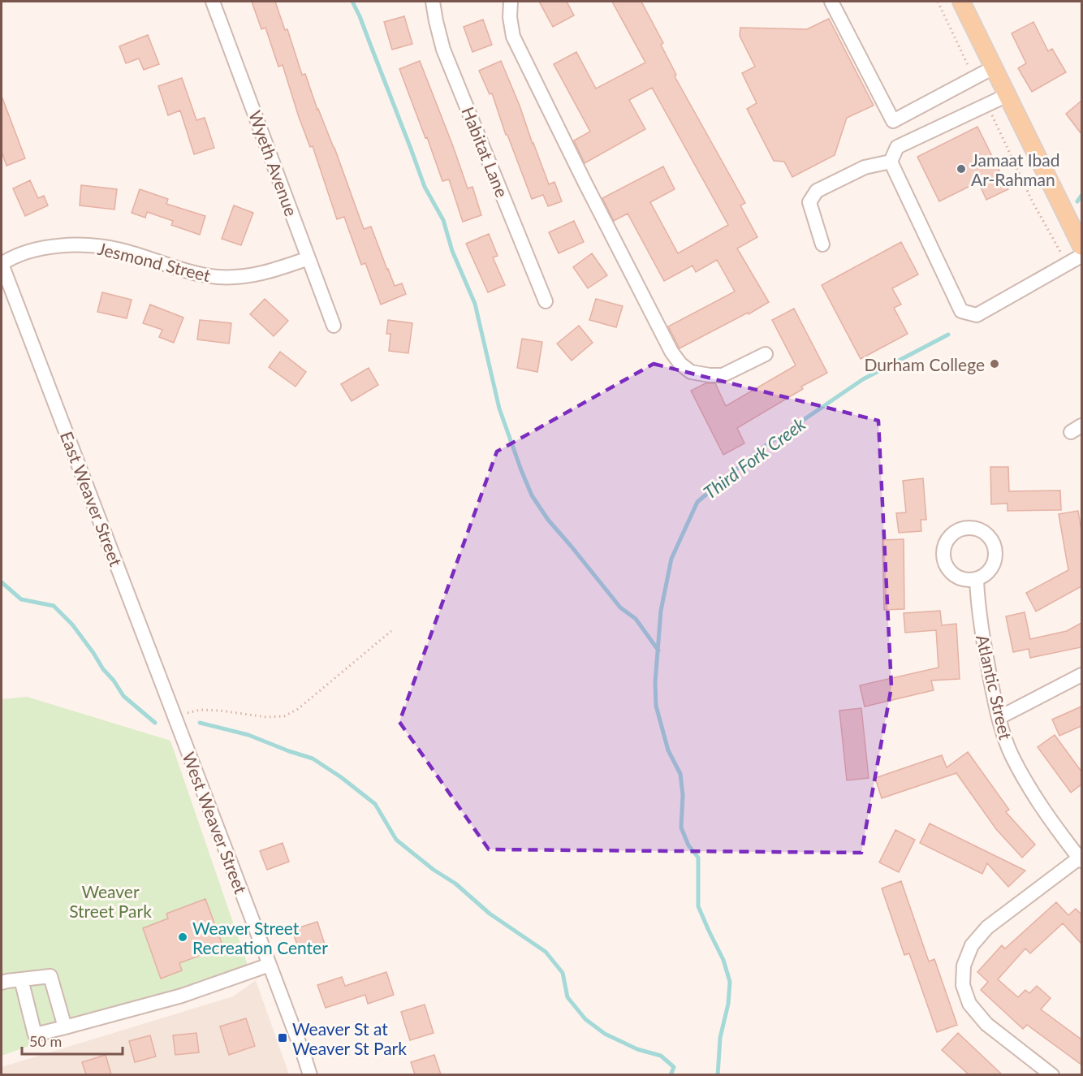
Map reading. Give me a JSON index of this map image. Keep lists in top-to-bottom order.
{
  "streets": {
    "street": [
      "Habitat Lane",
      "Wyeth Avenue",
      "Jesmond Street",
      "East Weaver Street",
      "Atlantic Street",
      "West Weaver Street"
    ]
  },
  "crossings": [
    ["Wyeth Avenue", "Jesmond Street"],
    ["Jesmond Street", "East Weaver Street"],
    ["East Weaver Street", "West Weaver Street"]
  ],
  "water": ["Third Fork Creek"],
  "parks": ["Weaver Street Park"],
  "places": {
    "other": ["Jamaat Ibad Ar-Rahman", "Durham College", "Weaver Street Recreation Center"],
    "transit": ["Weaver St at Weaver St Park"]
  },
  "scale_bar": "50 m"
}
